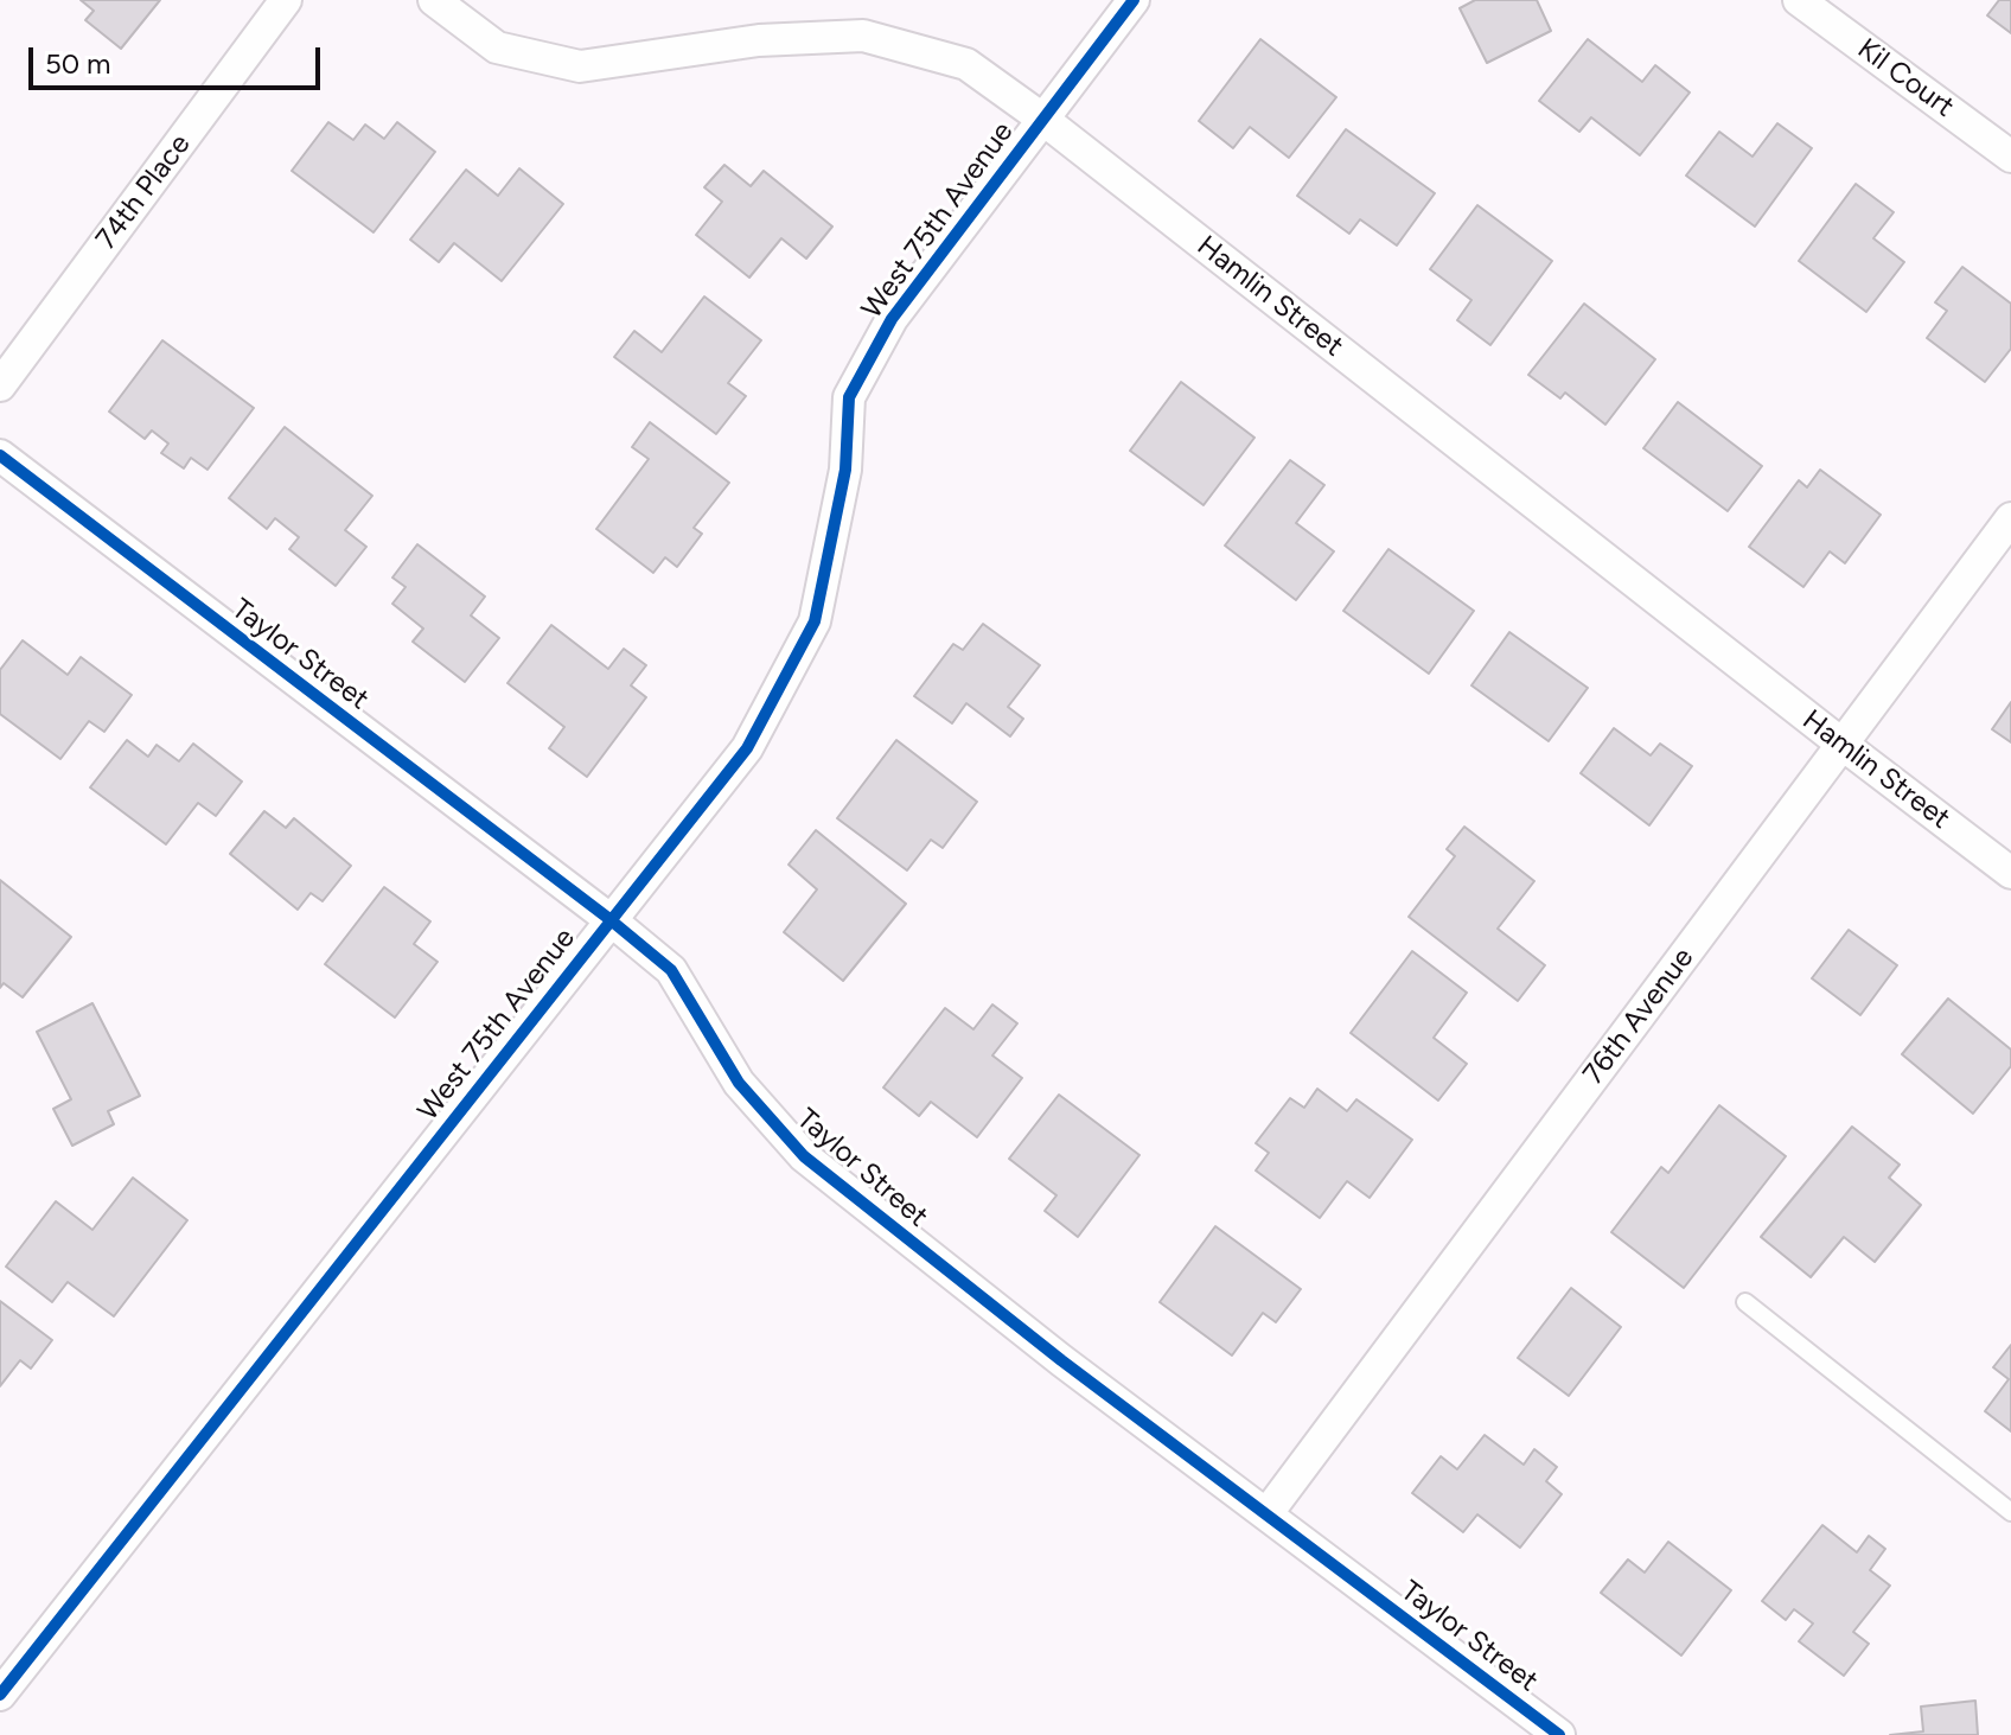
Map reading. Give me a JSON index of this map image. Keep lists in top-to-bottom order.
{
  "streets": {
    "street": [
      "Kil Court",
      "74th Place",
      "West 75th Avenue",
      "Hamlin Street",
      "Taylor Street",
      "76th Avenue"
    ]
  },
  "crossings": [
    ["West 75th Avenue", "Hamlin Street"],
    ["West 75th Avenue", "Taylor Street"],
    ["Hamlin Street", "76th Avenue"],
    ["Taylor Street", "76th Avenue"]
  ],
  "scale_bar": "50 m"
}
